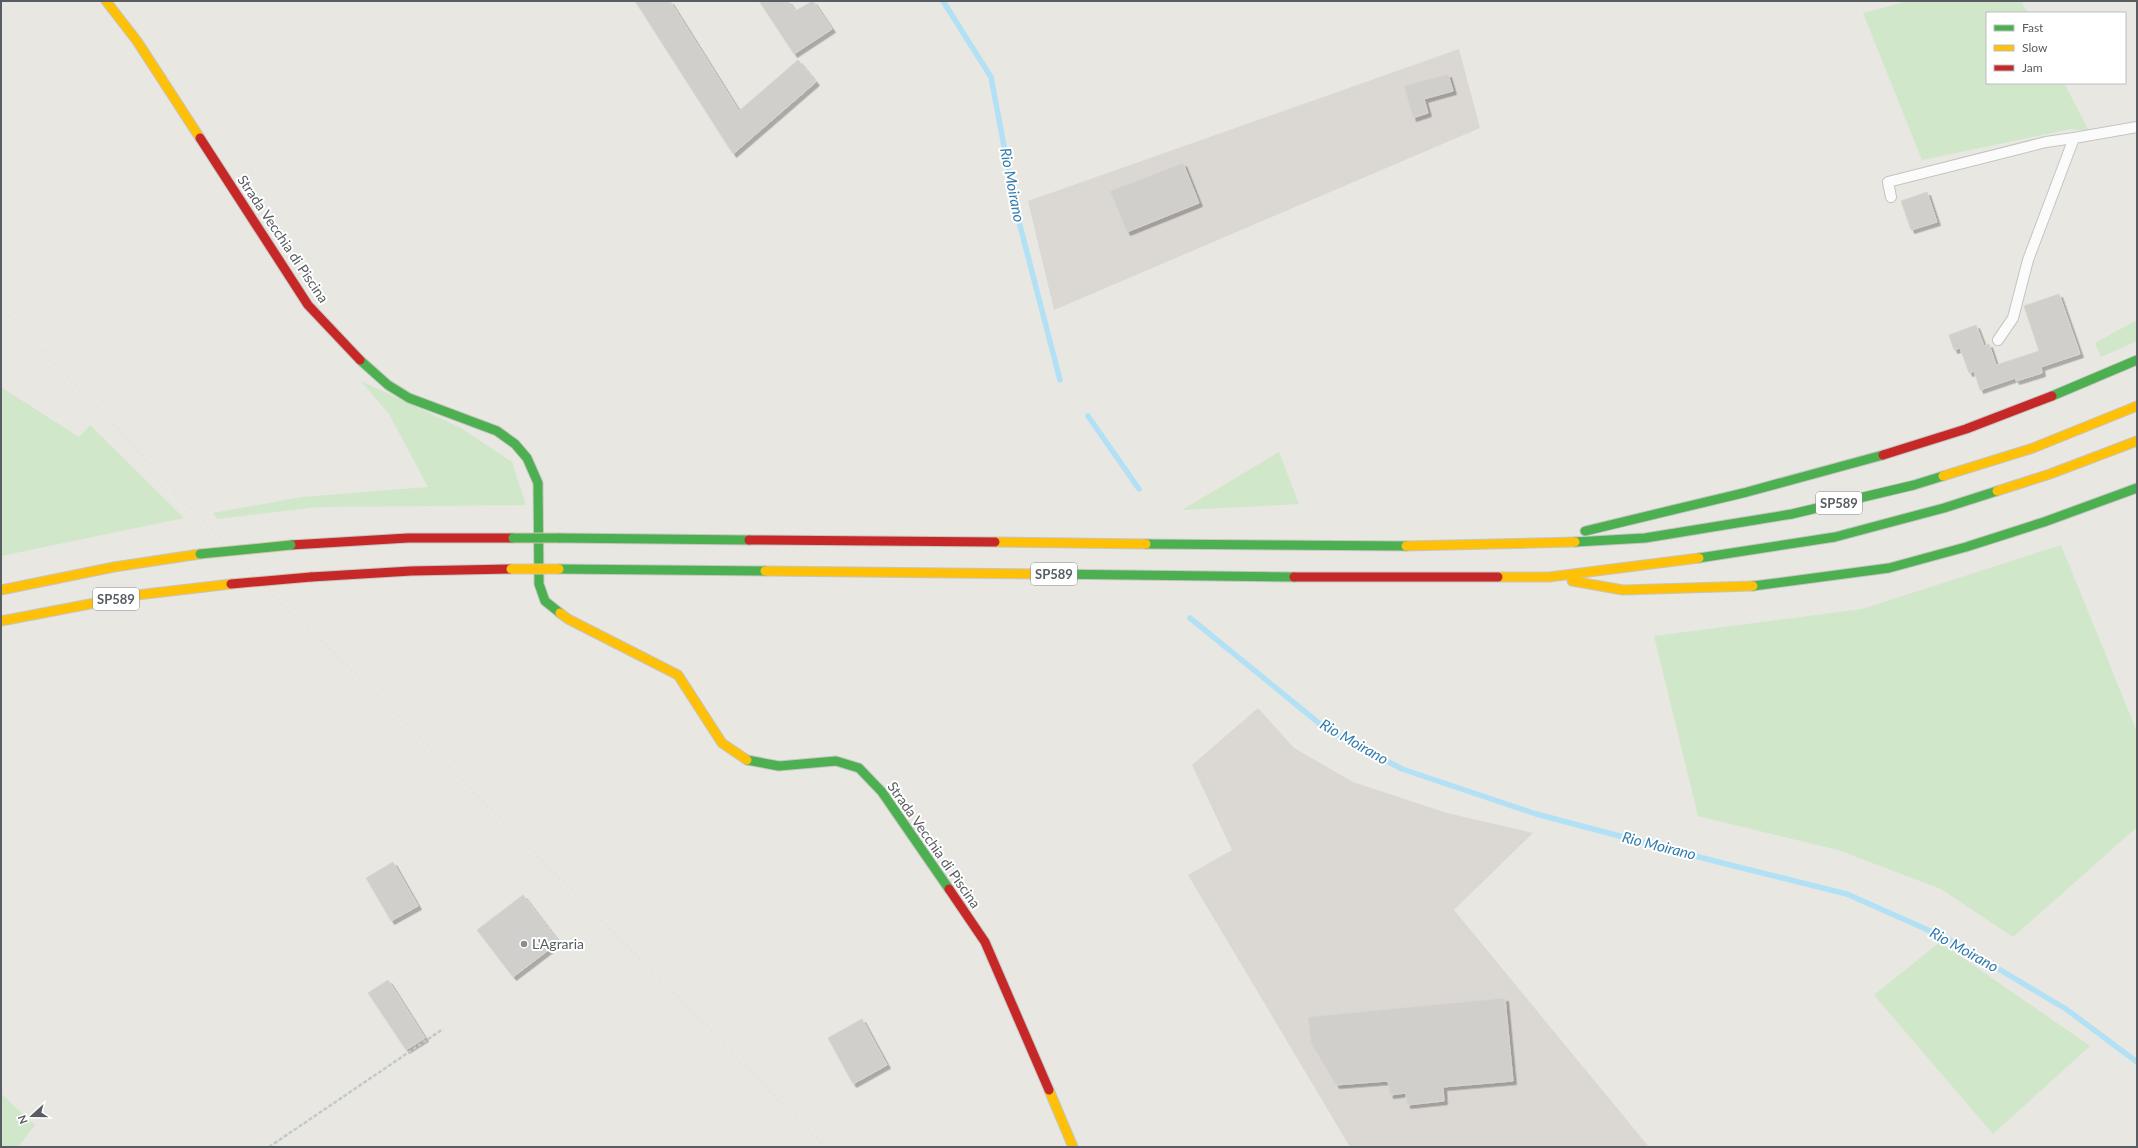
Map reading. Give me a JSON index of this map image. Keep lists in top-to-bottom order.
{
  "streets": {
    "main road": ["Strada Vecchia di Piscina", "SP589"]
  },
  "water": ["Rio Moirano"],
  "places": ["L'Agraria"],
  "legend": ["Fast", "Slow", "Jam"],
  "north": "left"
}
